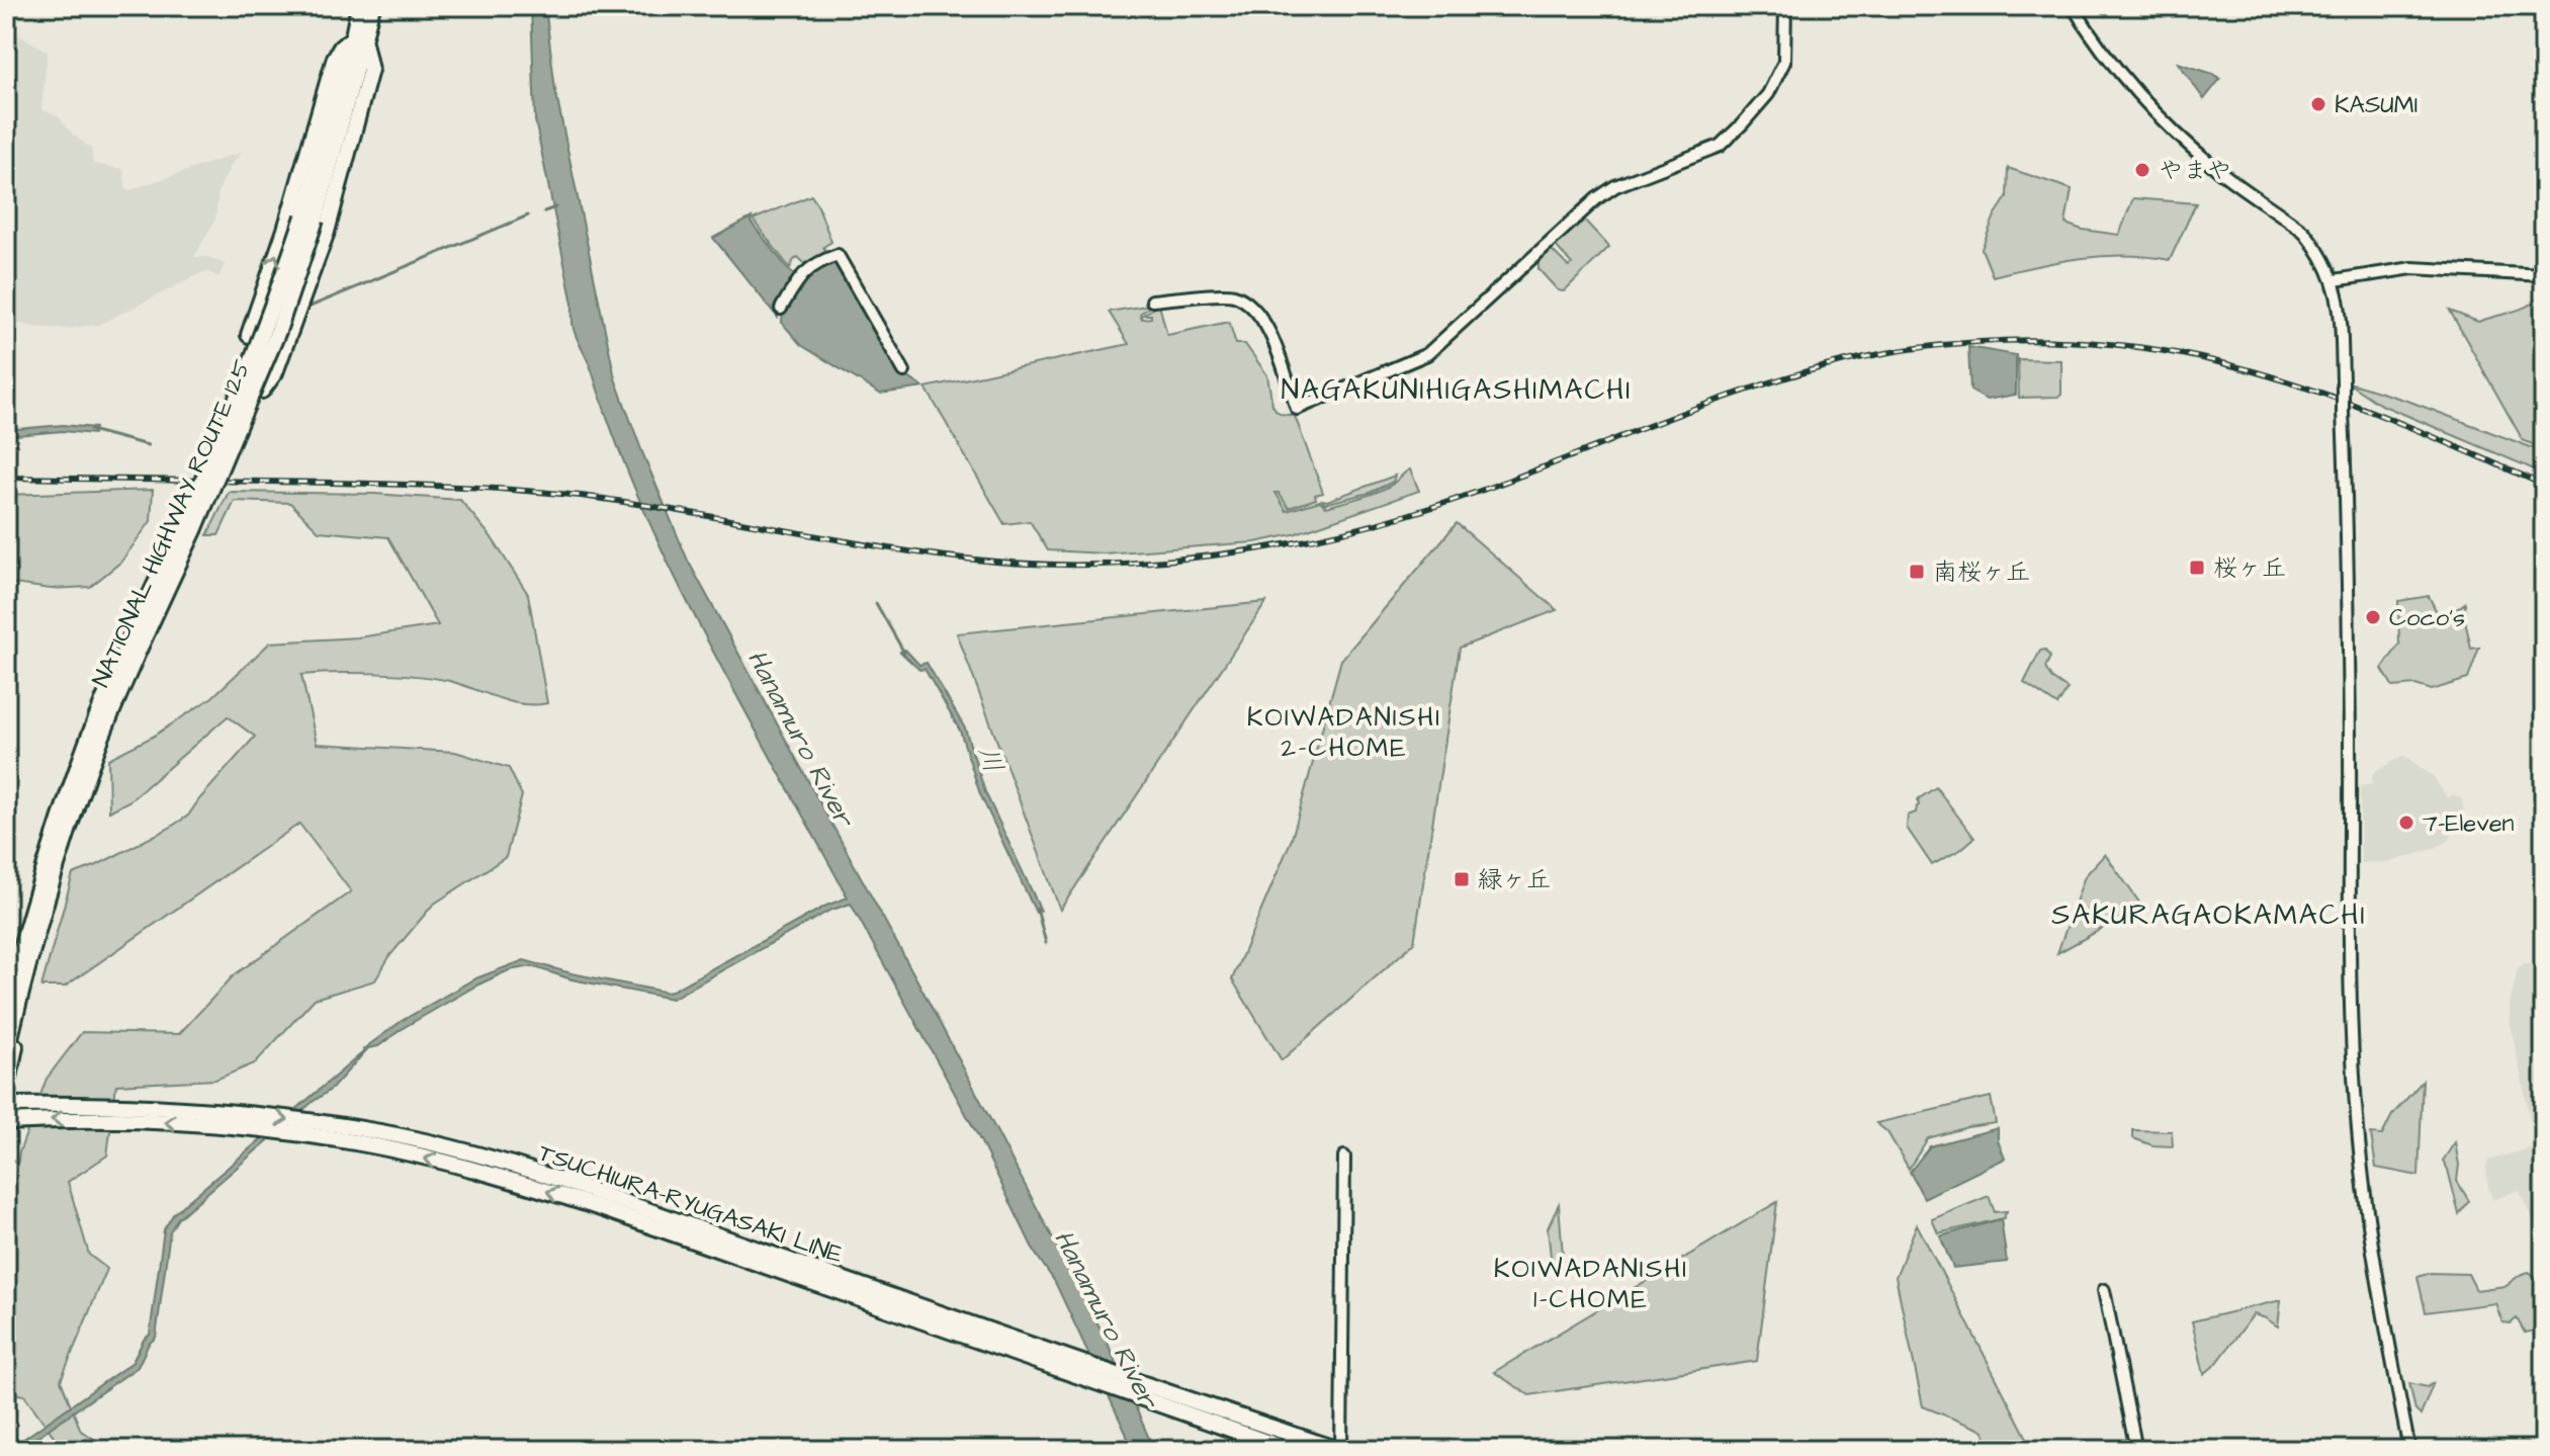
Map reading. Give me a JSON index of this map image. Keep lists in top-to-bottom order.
{
  "streets": {
    "main road": ["NATIONAL HIGHWAY ROUTE 125", "TSUCHIURA-RYUGASAKI LINE"]
  },
  "districts": [
    "NAGAKUNIHIGASHIMACHI",
    "KOIWADANISHI 2-CHOME",
    "SAKURAGAOKAMACHI",
    "KOIWADANISHI 1-CHOME"
  ],
  "water": ["Hanamuro River", "川"],
  "places": {
    "other": [
      "KASUMI",
      "やまや",
      "Coco's",
      "7-Eleven"
    ],
    "transit": ["桜ヶ丘", "南桜ヶ丘", "緑ヶ丘"]
  }
}
